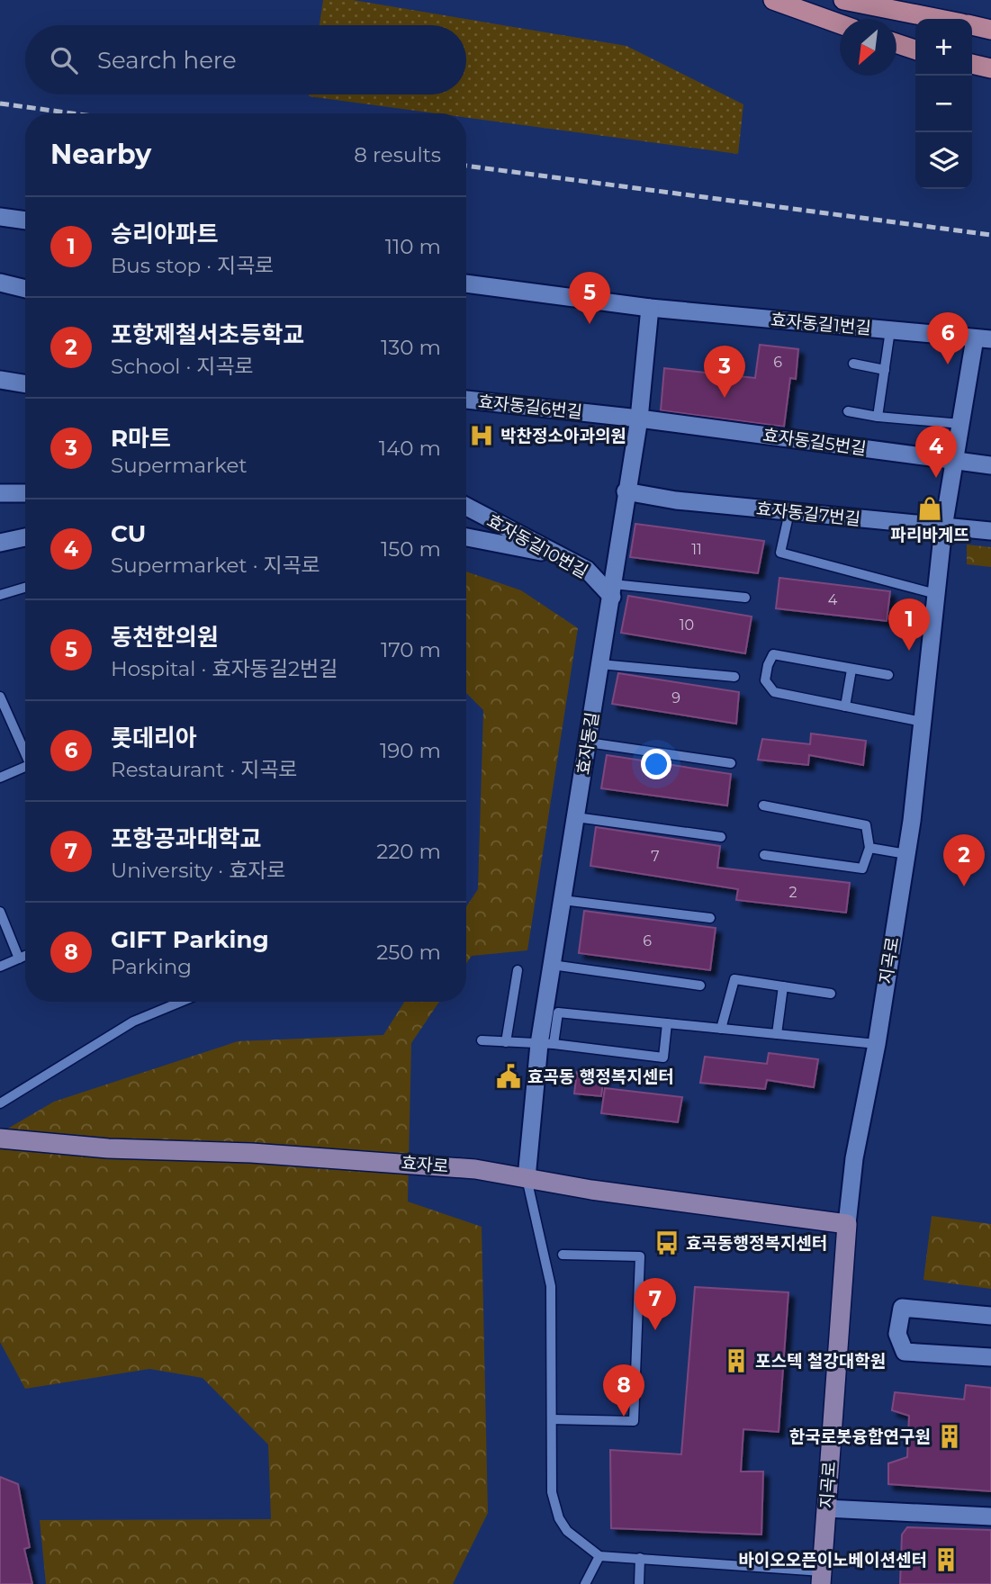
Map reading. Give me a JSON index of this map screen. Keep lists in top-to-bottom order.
{
  "streets": {
    "street": [
      "효자동길1번길",
      "효자동길6번길",
      "효자동길5번길",
      "효자동길7번길",
      "효자동길10번길",
      "효자동길",
      "지곡로",
      "효자로"
    ]
  },
  "crossings": [
    ["효자동길1번길", "효자동길"],
    ["효자동길1번길", "지곡로"],
    ["효자동길6번길", "효자동길5번길"],
    ["효자동길6번길", "효자동길"],
    ["효자동길5번길", "효자동길"],
    ["효자동길5번길", "지곡로"],
    ["효자동길7번길", "효자동길"],
    ["효자동길7번길", "지곡로"],
    ["효자동길10번길", "효자동길"],
    ["효자동길", "효자로"],
    ["지곡로", "효자로"]
  ],
  "places": {
    "hospital": ["박찬정소아과의원"],
    "shop": ["파리바게뜨"],
    "public building": ["효곡동 행정복지센터"],
    "bus stop": ["효곡동행정복지센터"],
    "building": ["포스텍 철강대학원", "한국로봇융합연구원", "바이오오픈이노베이션센터"]
  },
  "house_numbers": [
    "6",
    "11",
    "4",
    "10",
    "9",
    "7",
    "2",
    "6"
  ],
  "north": "bottom left",
  "page": {
    "map_buttons": ["+", "−"],
    "search": "Search here",
    "heading": ["Nearby", "8 results"],
    "list": [
      {
        "mark": "1",
        "name": "승리아파트",
        "note": "Bus stop · 지곡로",
        "value": "110 m"
      },
      {
        "mark": "2",
        "name": "포항제철서초등학교",
        "note": "School · 지곡로",
        "value": "130 m"
      },
      {
        "mark": "3",
        "name": "R마트",
        "note": "Supermarket",
        "value": "140 m"
      },
      {
        "mark": "4",
        "name": "CU",
        "note": "Supermarket · 지곡로",
        "value": "150 m"
      },
      {
        "mark": "5",
        "name": "동천한의원",
        "note": "Hospital · 효자동길2번길",
        "value": "170 m"
      },
      {
        "mark": "6",
        "name": "롯데리아",
        "note": "Restaurant · 지곡로",
        "value": "190 m"
      },
      {
        "mark": "7",
        "name": "포항공과대학교",
        "note": "University · 효자로",
        "value": "220 m"
      },
      {
        "mark": "8",
        "name": "GIFT Parking",
        "note": "Parking",
        "value": "250 m"
      }
    ],
    "pins": [
      "5",
      "6",
      "3",
      "4",
      "1",
      "2",
      "7",
      "8"
    ]
  }
}
